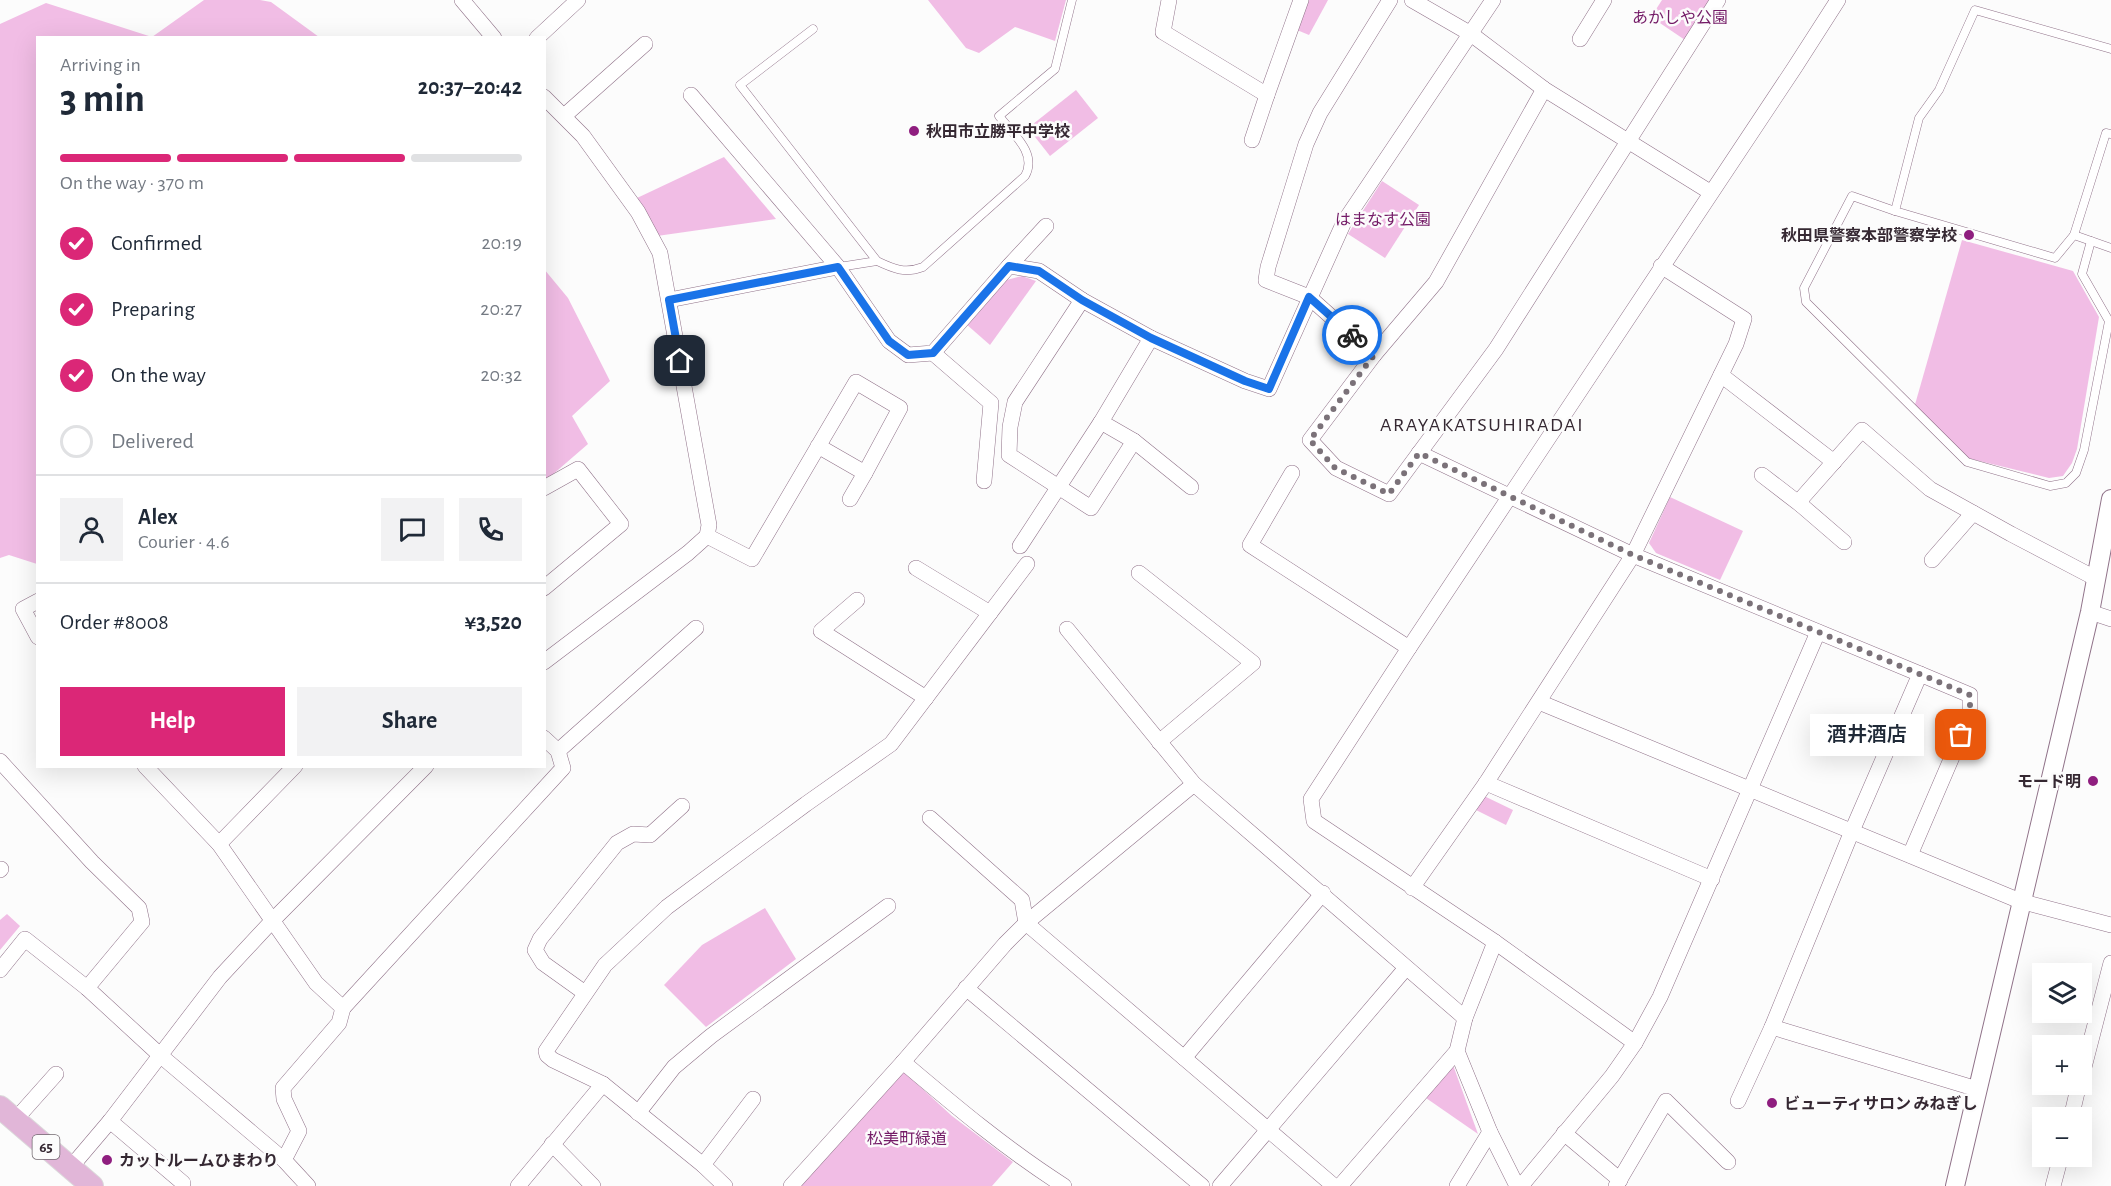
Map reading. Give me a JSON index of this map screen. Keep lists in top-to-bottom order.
{
  "streets": {
    "main road": ["65"]
  },
  "districts": ["ARAYAKATSUHIRADAI"],
  "parks": ["あかしや公園", "はまなす公園", "松美町緑道"],
  "places": [
    "秋田市立勝平中学校",
    "秋田県警察本部警察学校",
    "酒井酒店",
    "モード明",
    "ビューティサロン みねぎし",
    "カットルームひまわり"
  ],
  "page": {
    "heading": ["3 min", "Arriving in", "20:37–20:42"],
    "panel": [
      "Alex",
      "Courier · 4.6",
      "Order #8008",
      "¥3,520"
    ],
    "bar": "On the way · 370 m",
    "list": [
      ["Confirmed", "20:19"],
      ["Preparing", "20:27"],
      ["On the way", "20:32"],
      "Delivered"
    ],
    "buttons": ["Help", "Share"],
    "bubble": "酒井酒店",
    "map_buttons": ["+", "−"]
  }
}
